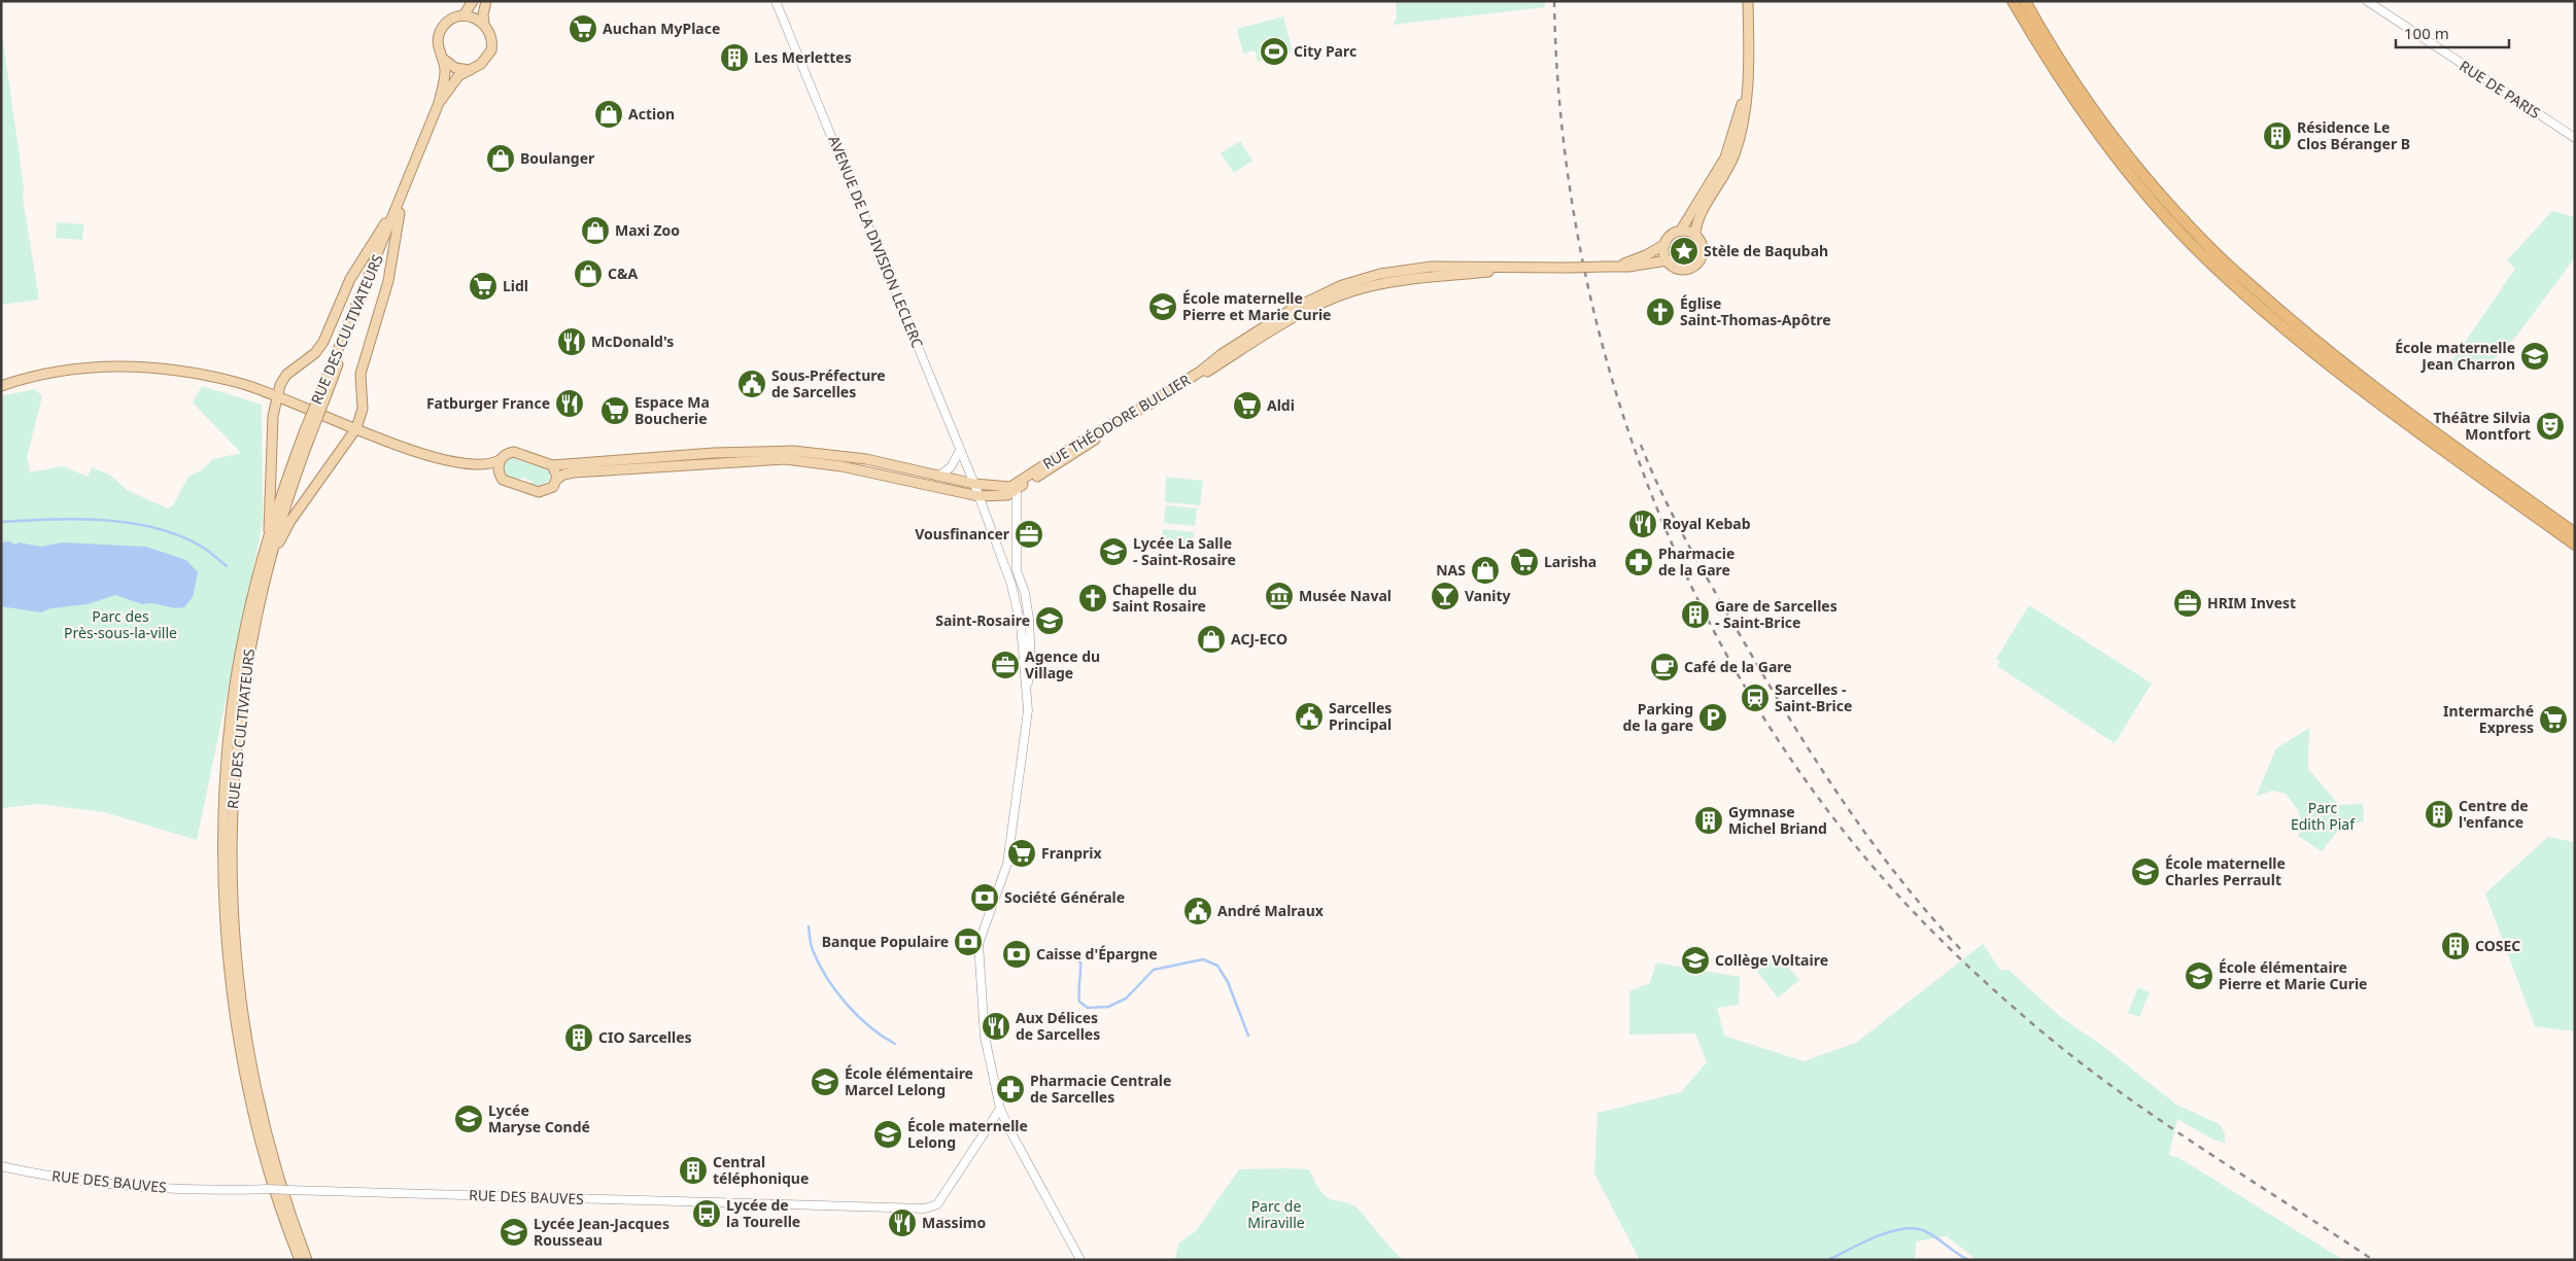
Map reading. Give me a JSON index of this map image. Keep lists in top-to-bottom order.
{
  "streets": {
    "main road": [
      "RUE DE PARIS",
      "AVENUE DE LA DIVISION LECLERC",
      "RUE DES CULTIVATEURS",
      "RUE THÉODORE BULLIER",
      "RUE DES BAUVES"
    ]
  },
  "parks": ["Parc des Près-sous-la-ville", "Parc Edith Piaf", "Parc de Miraville"],
  "places": {
    "supermarket": [
      "Auchan MyPlace",
      "Lidl",
      "Aldi",
      "Espace Ma Boucherie",
      "Larisha",
      "Intermarché Express",
      "Franprix"
    ],
    "sports": ["City Parc"],
    "building": [
      "Les Merlettes",
      "Résidence Le Clos Béranger B",
      "Gare de Sarcelles - Saint-Brice",
      "Centre de l'enfance",
      "Gymnase Michel Briand",
      "COSEC",
      "CIO Sarcelles",
      "Central téléphonique"
    ],
    "shop": [
      "Action",
      "Boulanger",
      "Maxi Zoo",
      "C&A",
      "NAS",
      "ACJ-ECO"
    ],
    "place": ["Stèle de Baqubah"],
    "school or university": [
      "École maternelle Pierre et Marie Curie",
      "École maternelle Jean Charron",
      "Lycée La Salle - Saint-Rosaire",
      "Saint-Rosaire",
      "École maternelle Charles Perrault",
      "Collège Voltaire",
      "École élémentaire Pierre et Marie Curie",
      "École élémentaire Marcel Lelong",
      "Lycée Maryse Condé",
      "École maternelle Lelong",
      "Lycée Jean-Jacques Rousseau"
    ],
    "church": ["Église Saint-Thomas-Apôtre", "Chapelle du Saint Rosaire"],
    "restaurant": [
      "McDonald's",
      "Fatburger France",
      "Royal Kebab",
      "Aux Délices de Sarcelles",
      "Massimo"
    ],
    "public building": ["Sous-Préfecture de Sarcelles", "Sarcelles Principal", "André Malraux"],
    "theatre": ["Théâtre Silvia Montfort"],
    "office": ["Vousfinancer", "HRIM Invest", "Agence du Village"],
    "pharmacy": ["Pharmacie de la Gare", "Pharmacie Centrale de Sarcelles"],
    "museum": ["Musée Naval"],
    "bar": ["Vanity"],
    "cafe": ["Café de la Gare"],
    "station": ["Sarcelles - Saint-Brice"],
    "parking": ["Parking de la gare"],
    "bank": ["Société Générale", "Banque Populaire", "Caisse d'Épargne"],
    "bus stop": ["Lycée de la Tourelle"]
  },
  "scale_bar": "100 m"
}
